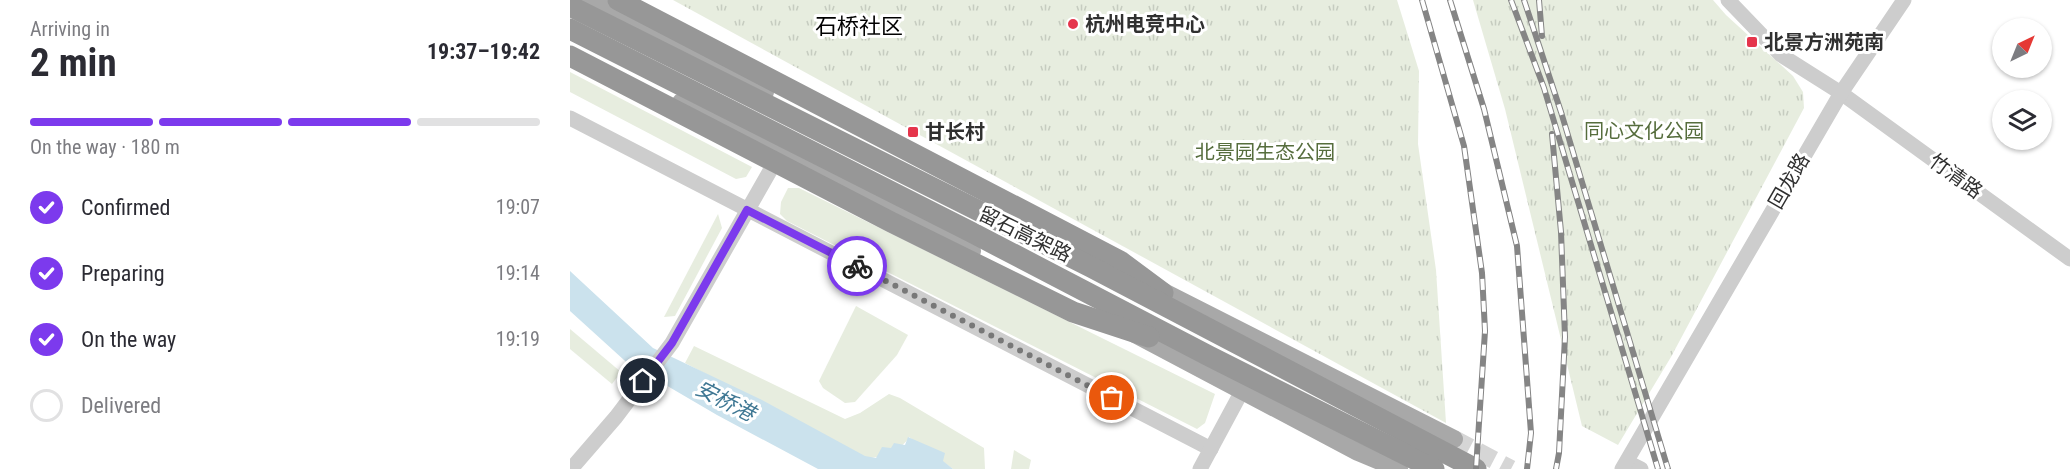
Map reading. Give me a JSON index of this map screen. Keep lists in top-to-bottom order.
{
  "streets": {
    "highway": ["留石高架路"],
    "street": ["竹清路", "回龙路"]
  },
  "crossings": [
    ["竹清路", "回龙路"]
  ],
  "districts": ["石桥社区"],
  "water": ["安桥港"],
  "parks": ["同心文化公园", "北景园生态公园"],
  "places": {
    "other": ["杭州电竞中心"],
    "transit": ["北景方洲苑南", "甘长村"]
  },
  "north": "top right",
  "page": {
    "heading": ["2 min", "Arriving in", "19:37–19:42"],
    "bar": "On the way · 180 m",
    "list": [
      ["Confirmed", "19:07"],
      ["Preparing", "19:14"],
      ["On the way", "19:19"],
      "Delivered"
    ]
  }
}
